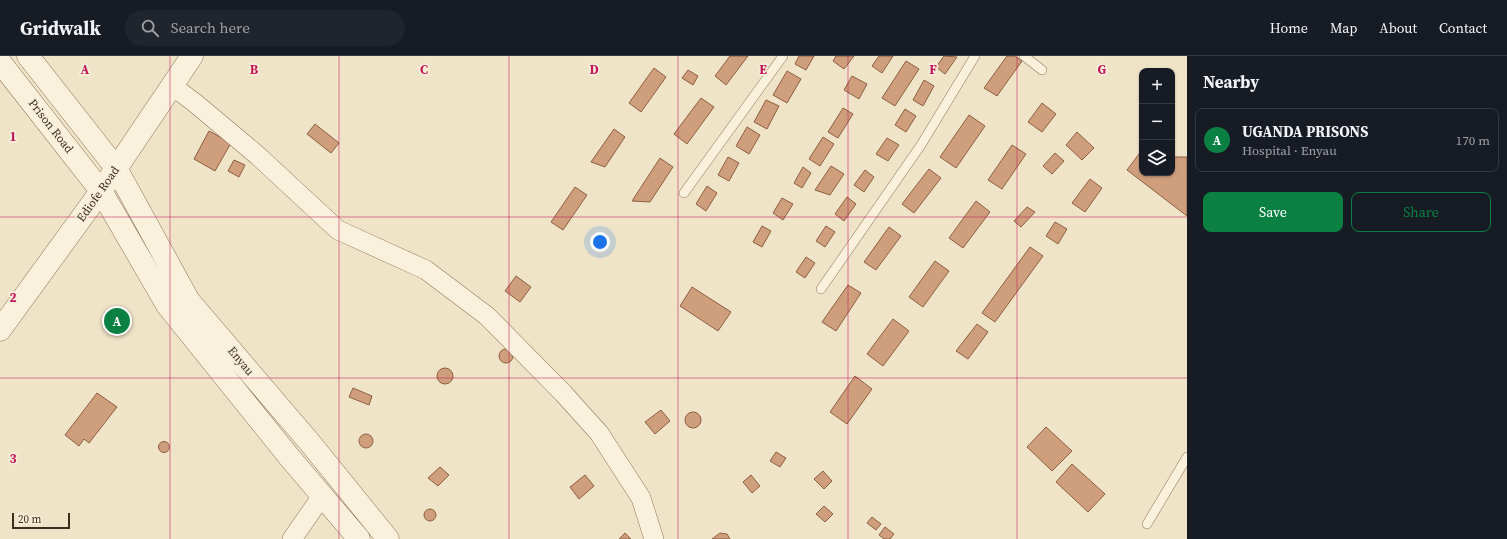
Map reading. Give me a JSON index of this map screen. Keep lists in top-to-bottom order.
{
  "streets": {
    "street": ["Prison Road", "Ediofe Road", "Enyau"]
  },
  "crossings": [
    ["Prison Road", "Ediofe Road"],
    ["Prison Road", "Enyau"],
    ["Ediofe Road", "Enyau"]
  ],
  "scale_bar": "20 m",
  "page": {
    "header": "Gridwalk",
    "search": "Search here",
    "nav": [
      "Home",
      "Map",
      "About",
      "Contact"
    ],
    "heading": "Nearby",
    "map_buttons": ["+", "−"],
    "list": [
      {
        "mark": "A",
        "name": "UGANDA PRISONS",
        "note": "Hospital · Enyau",
        "value": "170 m"
      }
    ],
    "buttons": ["Save", "Share"],
    "pins": "A",
    "scale": "20 m"
  },
  "grid": {
    "columns": [
      "A",
      "B",
      "C",
      "D",
      "E",
      "F",
      "G"
    ],
    "rows": ["1", "2", "3"]
  }
}
